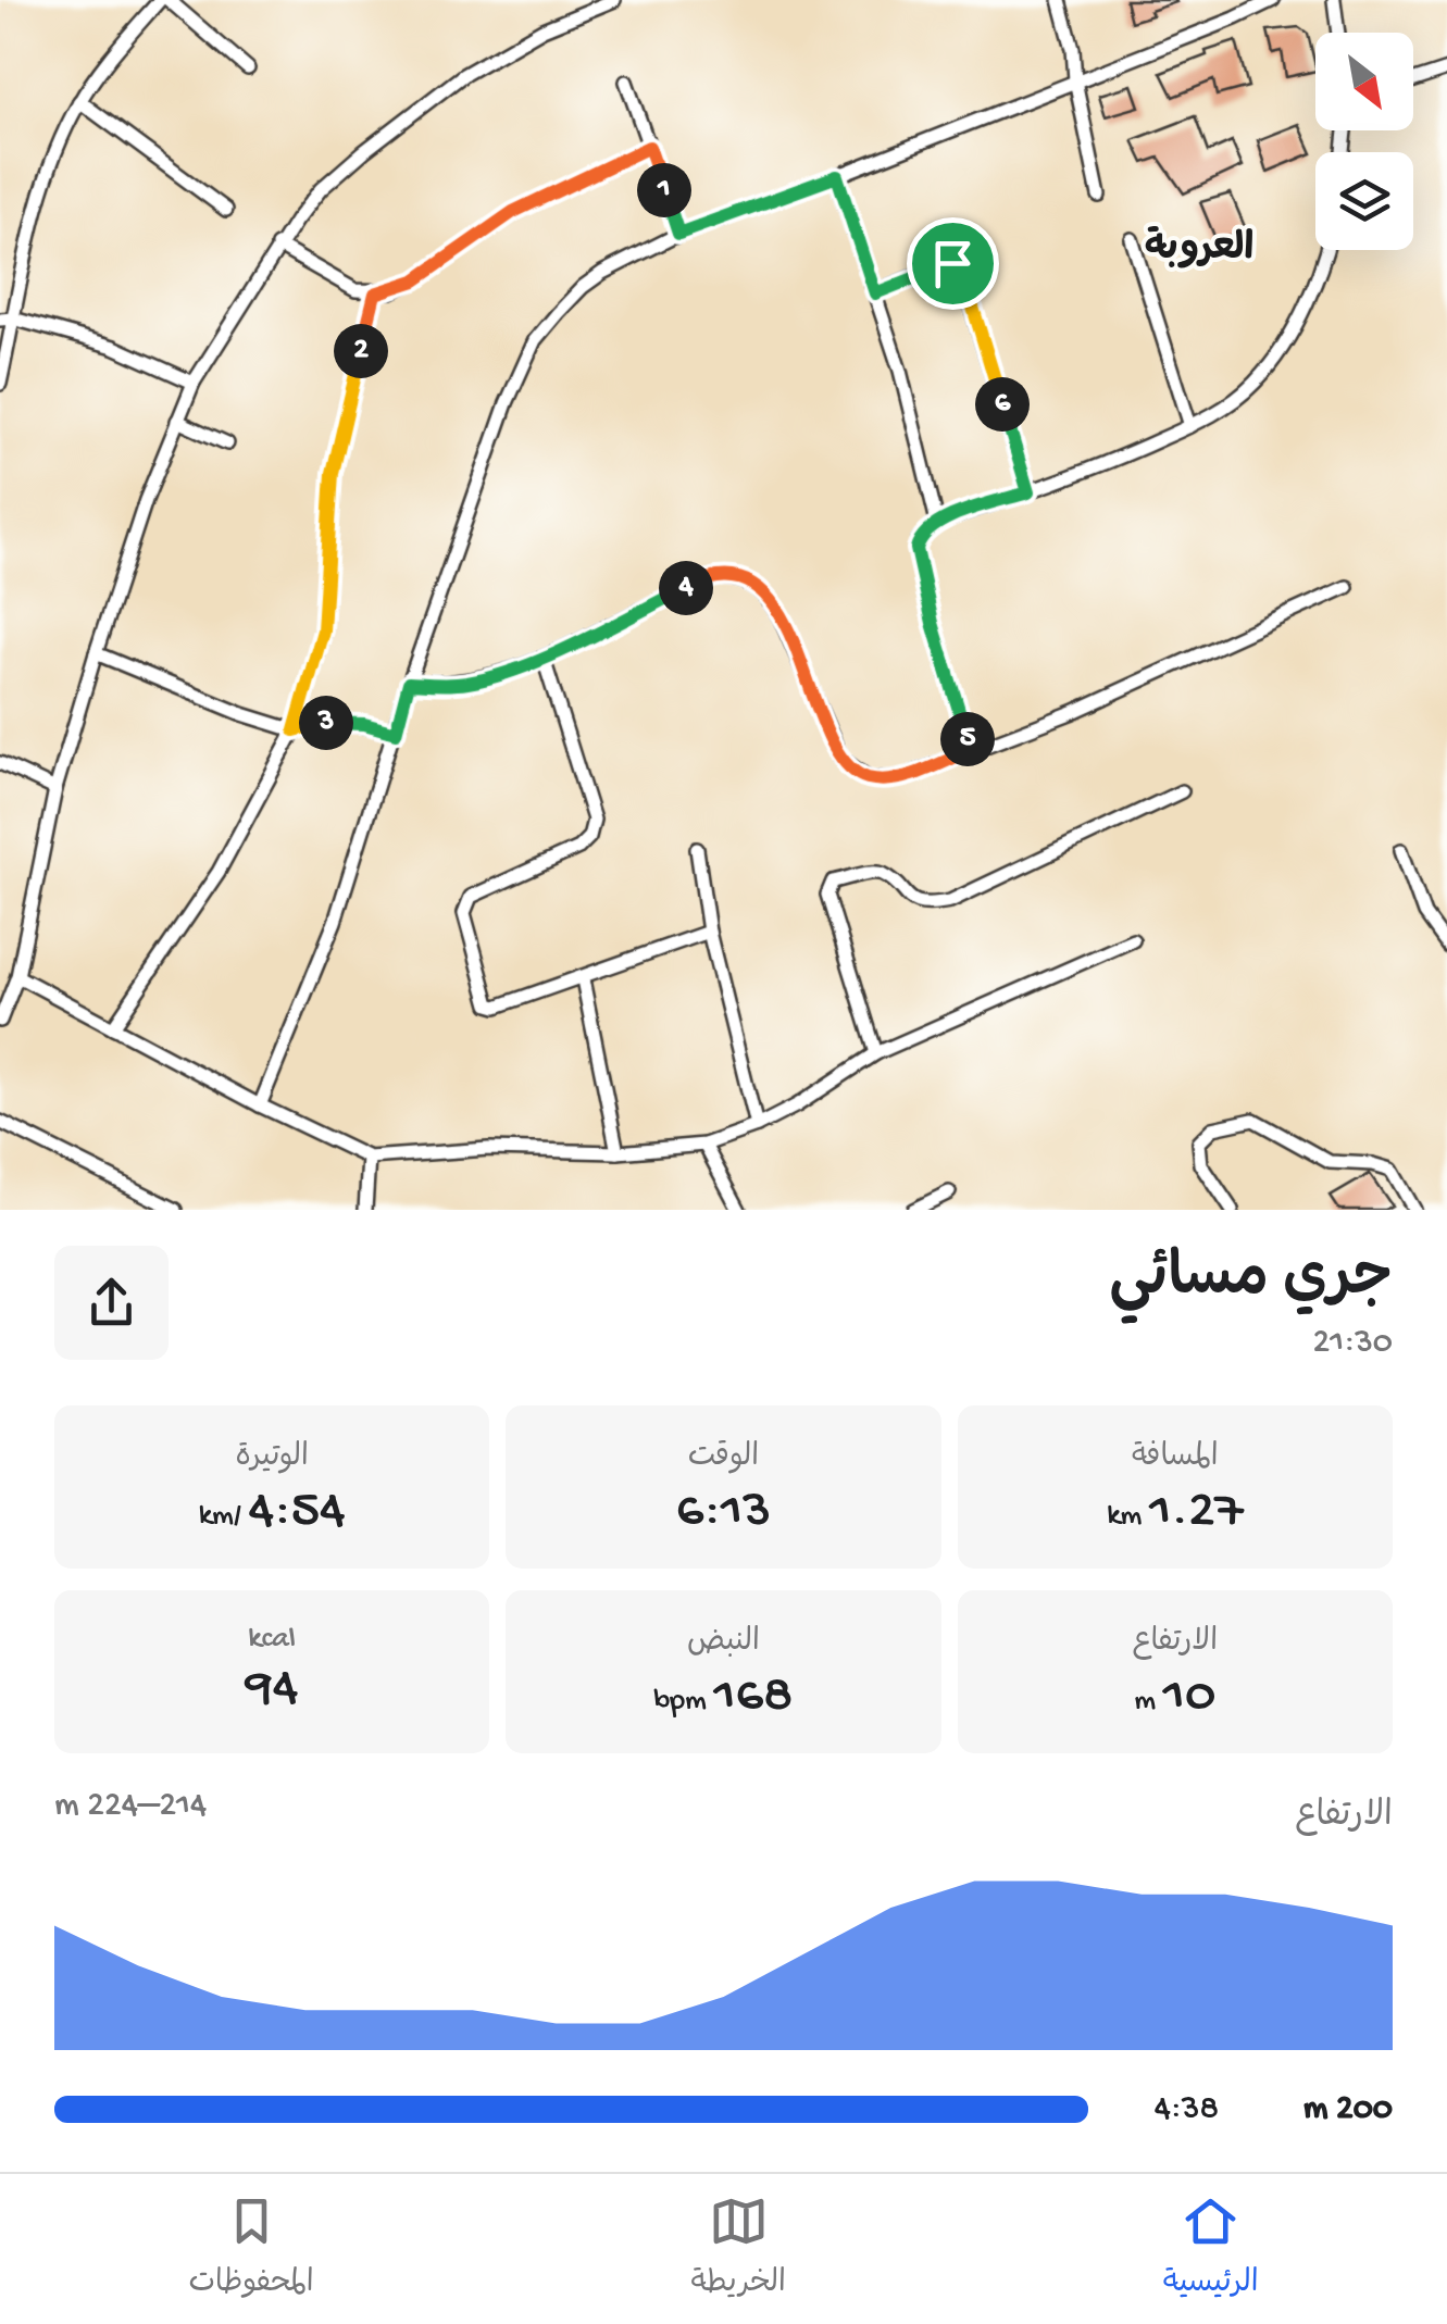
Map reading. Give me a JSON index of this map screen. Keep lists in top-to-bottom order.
{
  "districts": ["العروبة"],
  "north": "bottom right",
  "page": {
    "pins": [
      "1",
      "2",
      "6",
      "4",
      "3",
      "5"
    ],
    "heading": ["جري مسائي", "21:30"],
    "stats": [
      ["المسافة", "1.27 km"],
      ["الوقت", "6:13"],
      ["الوتيرة", "4:54 /km"],
      ["الارتفاع", "10 m"],
      ["النبض", "168 bpm"],
      ["kcal", "94"]
    ],
    "chart": ["الارتفاع", "214–224 m"],
    "list": [
      {
        "name": "200 m",
        "note": "4:38"
      }
    ],
    "tabs": ["الرئيسية", "الخريطة", "المحفوظات"]
  }
}
